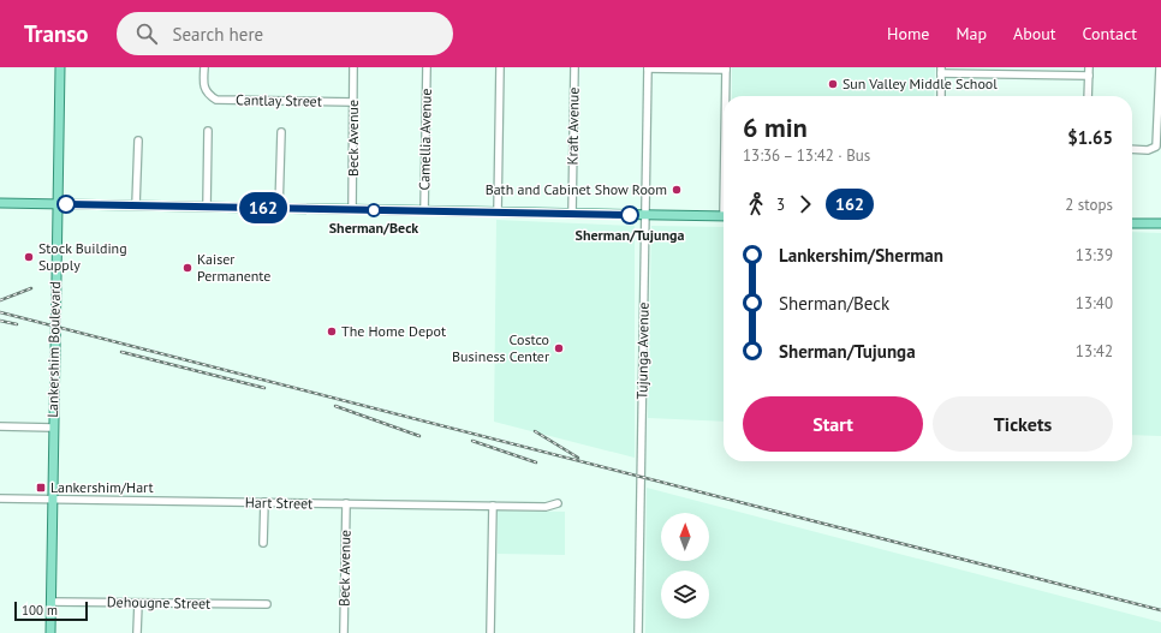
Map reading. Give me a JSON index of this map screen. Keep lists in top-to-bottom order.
{
  "streets": {
    "main road": ["Lankershim Boulevard"],
    "street": [
      "Cantlay Street",
      "Kraft Avenue",
      "Beck Avenue",
      "Camellia Avenue",
      "Tujunga Avenue",
      "Hart Street",
      "Dehougne Street"
    ]
  },
  "crossings": [
    ["Cantlay Street", "Beck Avenue"],
    ["Beck Avenue", "Hart Street"],
    ["Lankershim Boulevard", "Hart Street"],
    ["Lankershim Boulevard", "Dehougne Street"]
  ],
  "places": {
    "other": [
      "Sun Valley Middle School",
      "Bath and Cabinet Show Room",
      "Sherman/Beck",
      "Sherman/Tujunga",
      "Stock Building Supply",
      "Kaiser Permanente",
      "The Home Depot",
      "Costco Business Center"
    ],
    "transit": ["Lankershim/Hart"]
  },
  "lines": ["bus line 162"],
  "scale_bar": "100 m",
  "north": "top",
  "page": {
    "header": "Transo",
    "search": "Search here",
    "nav": [
      "Home",
      "Map",
      "About",
      "Contact"
    ],
    "on_map": "162",
    "heading": ["6 min", "13:36 – 13:42 · Bus", "$1.65"],
    "legs": ["3", "162", "2 stops"],
    "list": [
      {
        "name": "Lankershim/Sherman",
        "value": "13:39"
      },
      {
        "name": "Sherman/Beck",
        "value": "13:40"
      },
      {
        "name": "Sherman/Tujunga",
        "value": "13:42"
      }
    ],
    "buttons": ["Start", "Tickets"],
    "scale": "100 m"
  }
}
